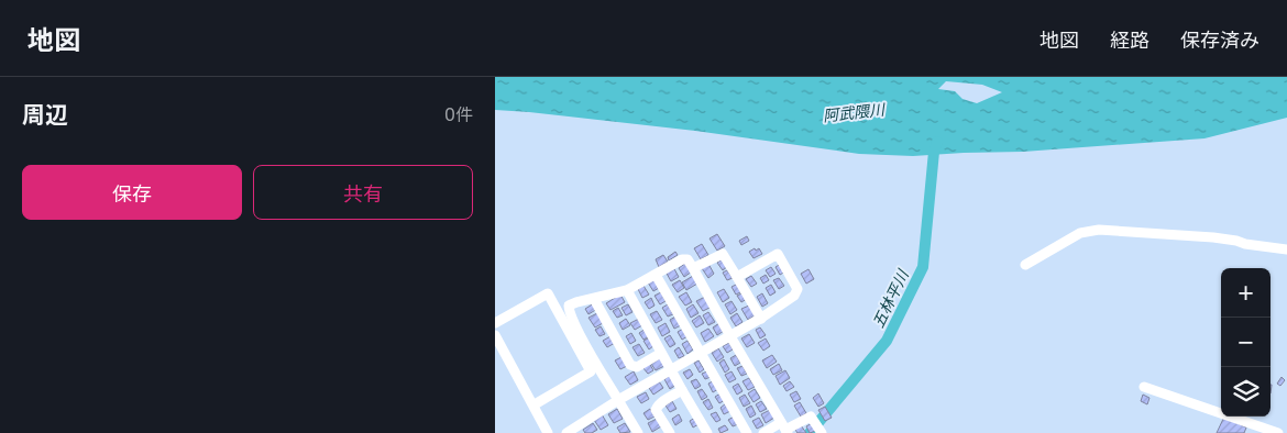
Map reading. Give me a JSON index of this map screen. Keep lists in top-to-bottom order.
{
  "water": ["阿武隈川", "五林平川"],
  "page": {
    "header": "地図",
    "nav": ["地図", "経路", "保存済み"],
    "heading": ["周辺", "0件"],
    "buttons": ["保存", "共有"],
    "map_buttons": ["+", "−"]
  }
}
